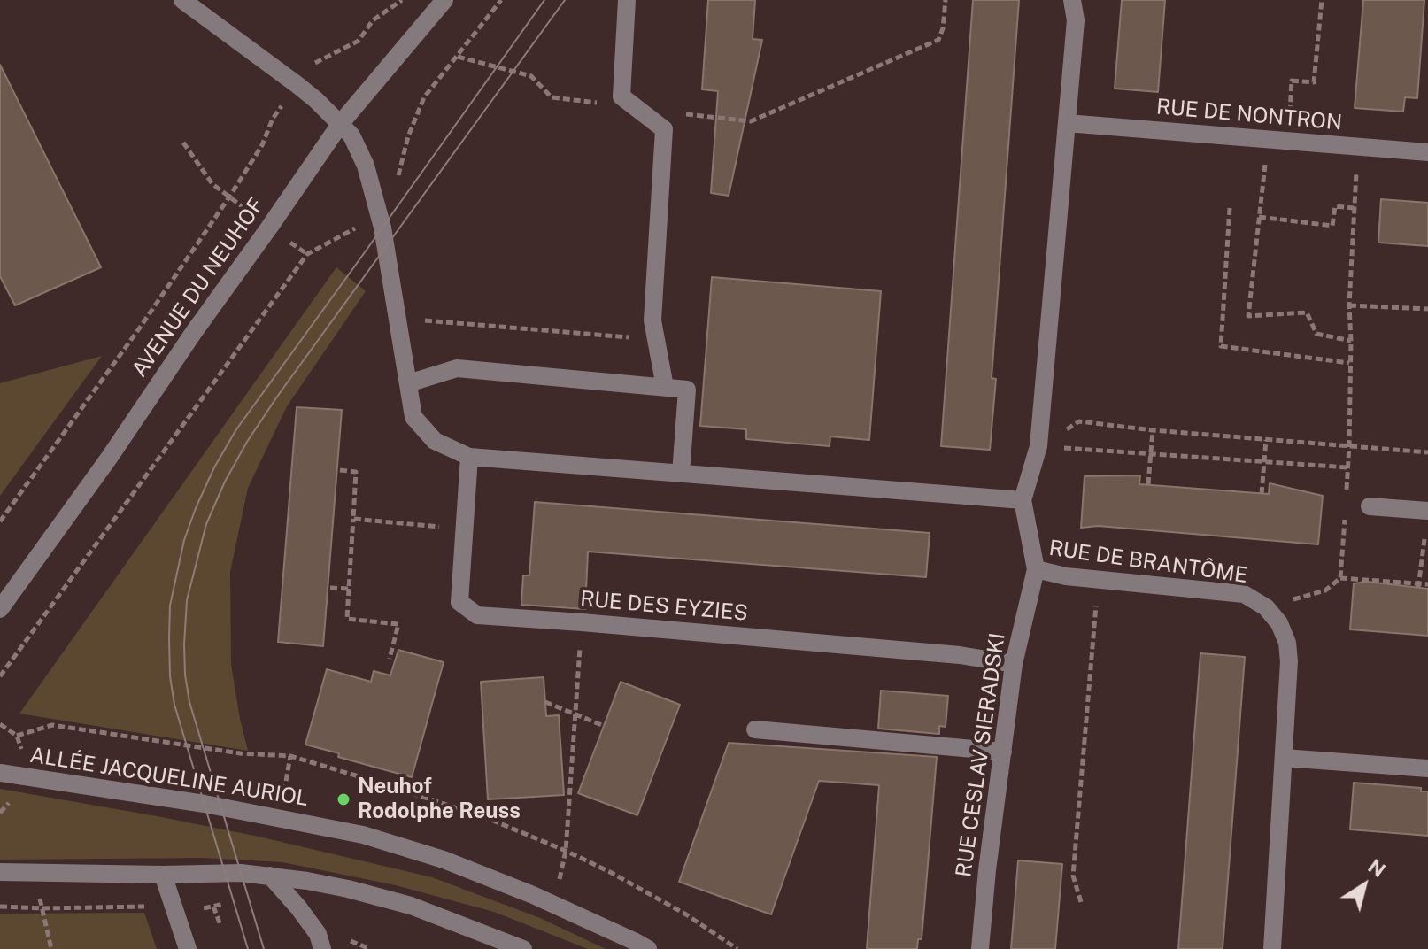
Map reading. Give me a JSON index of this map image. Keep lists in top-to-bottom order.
{
  "streets": {
    "street": [
      "RUE DE NONTRON",
      "AVENUE DU NEUHOF",
      "RUE DE BRANTÔME",
      "RUE DES EYZIES",
      "RUE CESLAV SIERADSKI",
      "ALLÉE JACQUELINE AURIOL"
    ]
  },
  "crossings": [
    ["RUE DE NONTRON", "RUE DE BRANTÔME"],
    ["RUE DE BRANTÔME", "RUE CESLAV SIERADSKI"],
    ["RUE DES EYZIES", "RUE CESLAV SIERADSKI"]
  ],
  "places": ["Neuhof Rodolphe Reuss"],
  "north": "top right"
}
